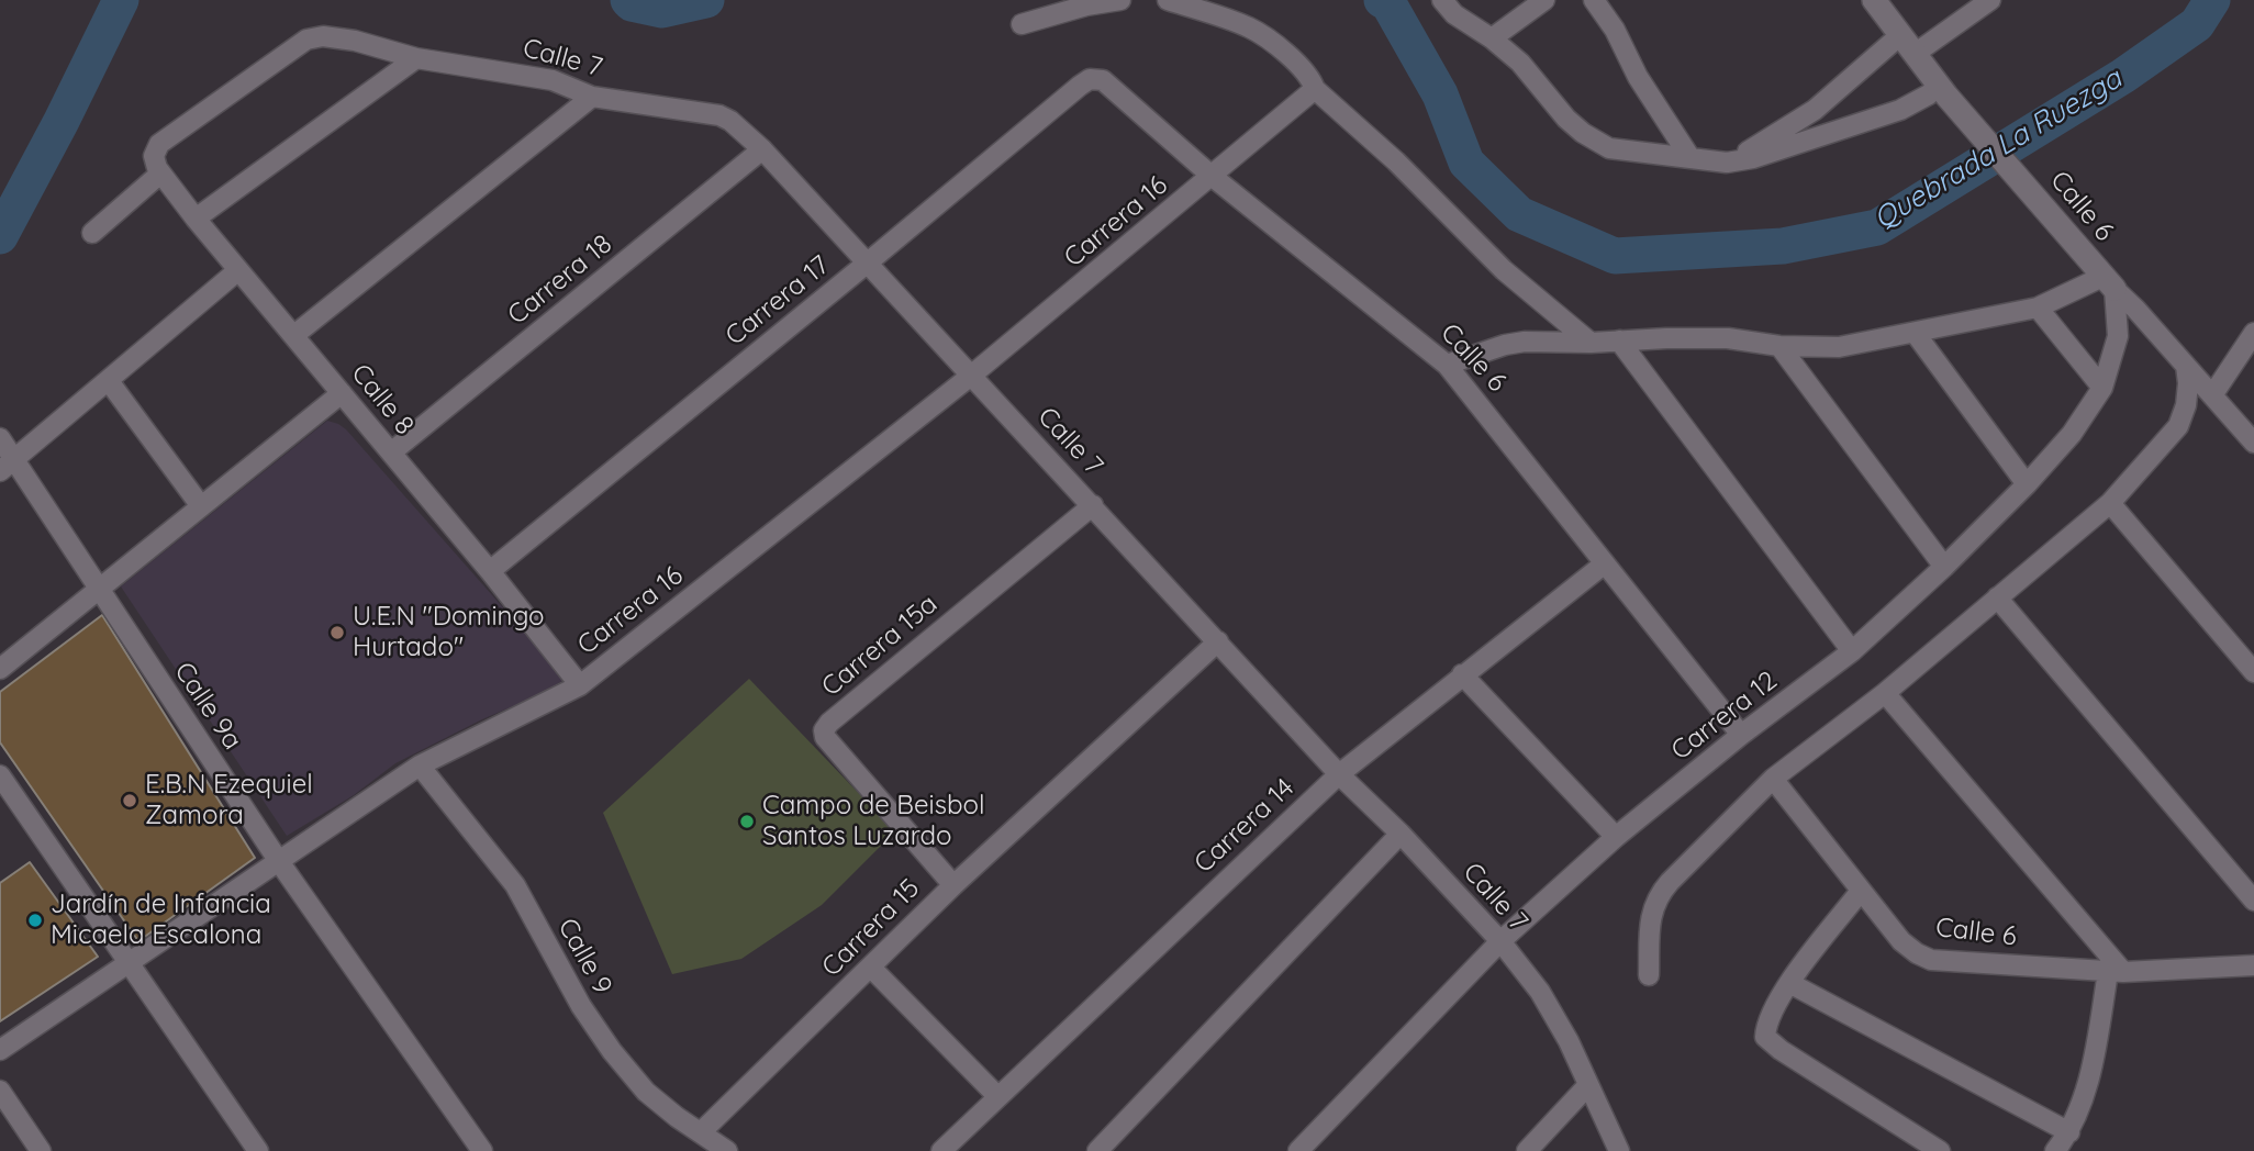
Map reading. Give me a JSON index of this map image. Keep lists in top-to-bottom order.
{
  "streets": {
    "street": [
      "Calle 7",
      "Calle 6",
      "Carrera 16",
      "Carrera 18",
      "Carrera 17",
      "Calle 8",
      "Carrera 15a",
      "Calle 9a",
      "Carrera 12",
      "Carrera 14",
      "Carrera 15",
      "Calle 9"
    ]
  },
  "crossings": [
    ["Calle 7", "Carrera 16"],
    ["Calle 7", "Carrera 18"],
    ["Calle 7", "Carrera 17"],
    ["Calle 7", "Calle 8"],
    ["Calle 7", "Carrera 15a"],
    ["Calle 7", "Carrera 12"],
    ["Calle 7", "Carrera 14"],
    ["Calle 7", "Carrera 15"],
    ["Calle 6", "Carrera 16"],
    ["Calle 6", "Carrera 17"],
    ["Calle 6", "Carrera 12"],
    ["Calle 6", "Carrera 14"],
    ["Carrera 16", "Calle 8"],
    ["Carrera 16", "Calle 9a"],
    ["Carrera 16", "Calle 9"],
    ["Carrera 18", "Calle 8"],
    ["Carrera 17", "Calle 8"],
    ["Carrera 15a", "Carrera 15"],
    ["Carrera 15", "Calle 9"]
  ],
  "water": ["Quebrada La Ruezga"],
  "places": [
    "U.E.N \"Domingo Hurtado\"",
    "E.B.N Ezequiel Zamora",
    "Campo de Beisbol Santos Luzardo",
    "Jardín de Infancia Micaela Escalona"
  ]
}
